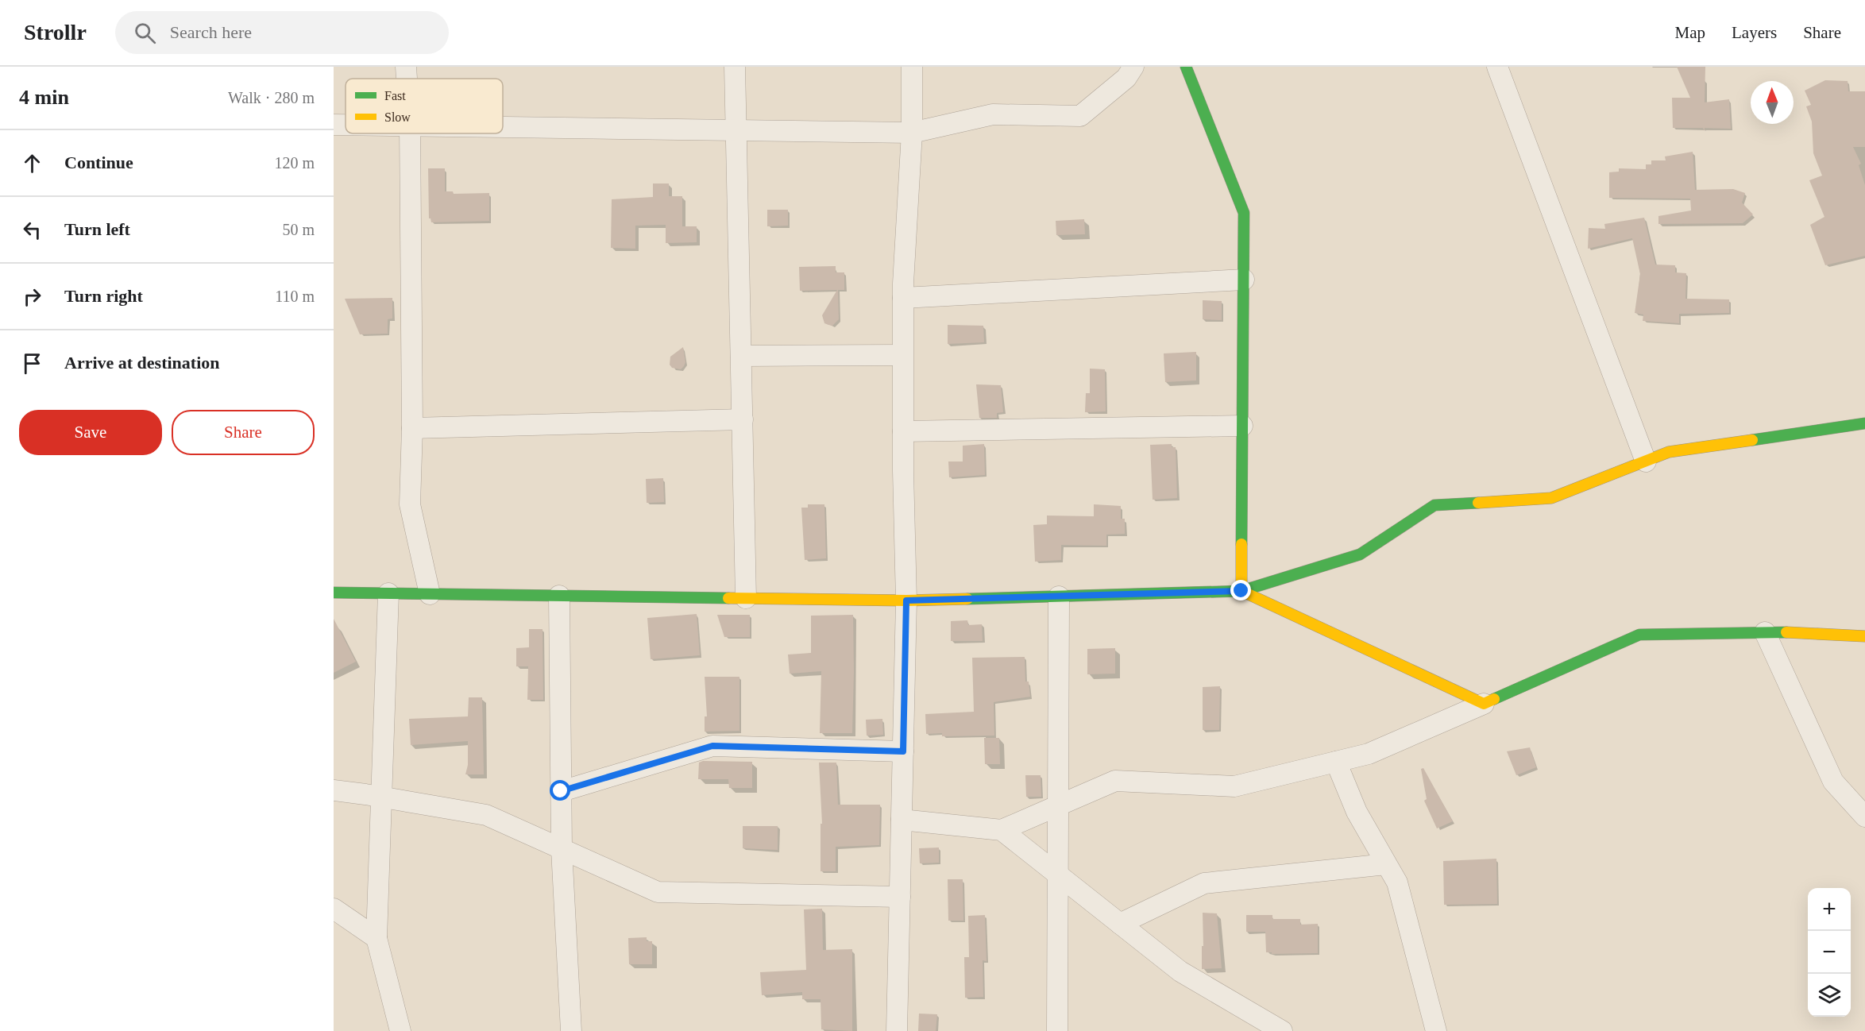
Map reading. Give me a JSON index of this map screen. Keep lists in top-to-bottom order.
{
  "legend": ["Fast", "Slow"],
  "north": "top",
  "page": {
    "header": "Strollr",
    "search": "Search here",
    "nav": ["Map", "Layers", "Share"],
    "heading": ["4 min", "Walk · 280 m"],
    "list": [
      ["Continue", "120 m"],
      ["Turn left", "50 m"],
      ["Turn right", "110 m"],
      "Arrive at destination"
    ],
    "buttons": ["Save", "Share"],
    "map_buttons": ["+", "−"]
  }
}
